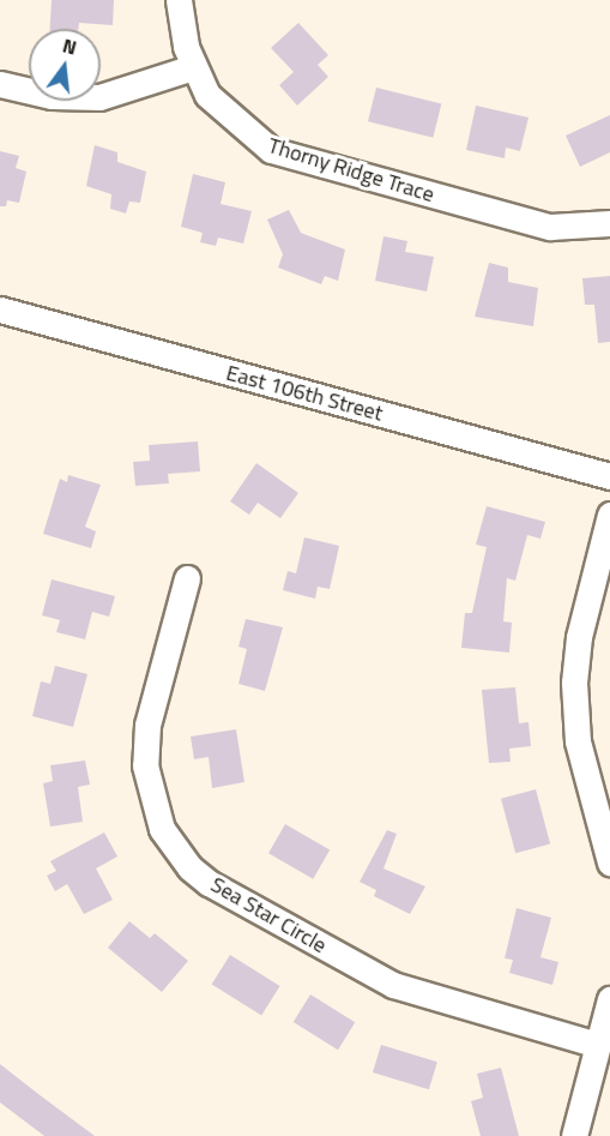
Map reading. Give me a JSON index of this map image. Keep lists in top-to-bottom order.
{
  "streets": {
    "street": ["Thorny Ridge Trace", "East 106th Street", "Sea Star Circle"]
  },
  "north": "top"
}
